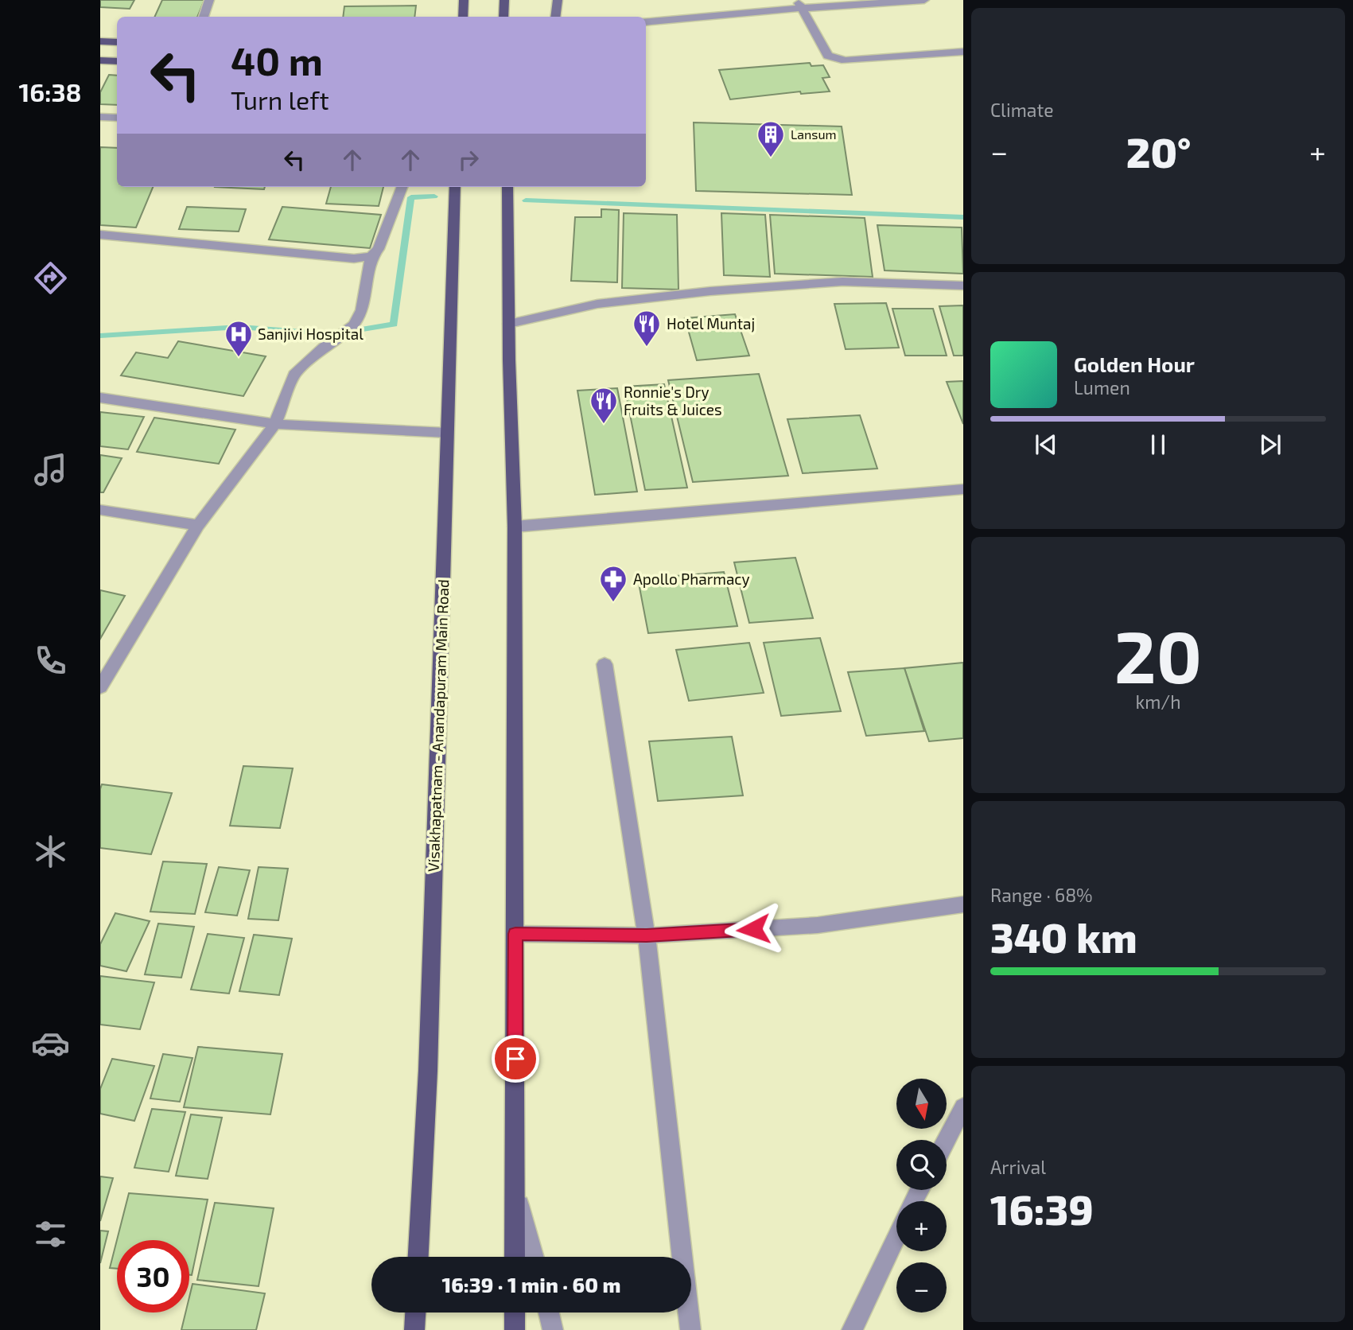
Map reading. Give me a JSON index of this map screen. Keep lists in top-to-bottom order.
{
  "streets": {
    "main road": ["Visakhapatnam - Anandapuram Main Road"]
  },
  "places": {
    "building": ["Lansum"],
    "restaurant": ["Hotel Muntaj", "Ronnie's Dry Fruits & Juices"],
    "hospital": ["Sanjivi Hospital"],
    "pharmacy": ["Apollo Pharmacy"]
  },
  "north": "bottom",
  "page": {
    "tabs": "16:38",
    "tile": [
      "Climate",
      ["20", "km/h"],
      ["Range · 68%", "340 km"],
      ["Arrival", "16:39"]
    ],
    "turn": ["40 m", "Turn left"],
    "heat": ["−", "20°", "+"],
    "song": ["Golden Hour", "Lumen"],
    "map_buttons": ["+", "−"],
    "limit": "30",
    "trip": "16:39 · 1 min · 60 m"
  }
}
